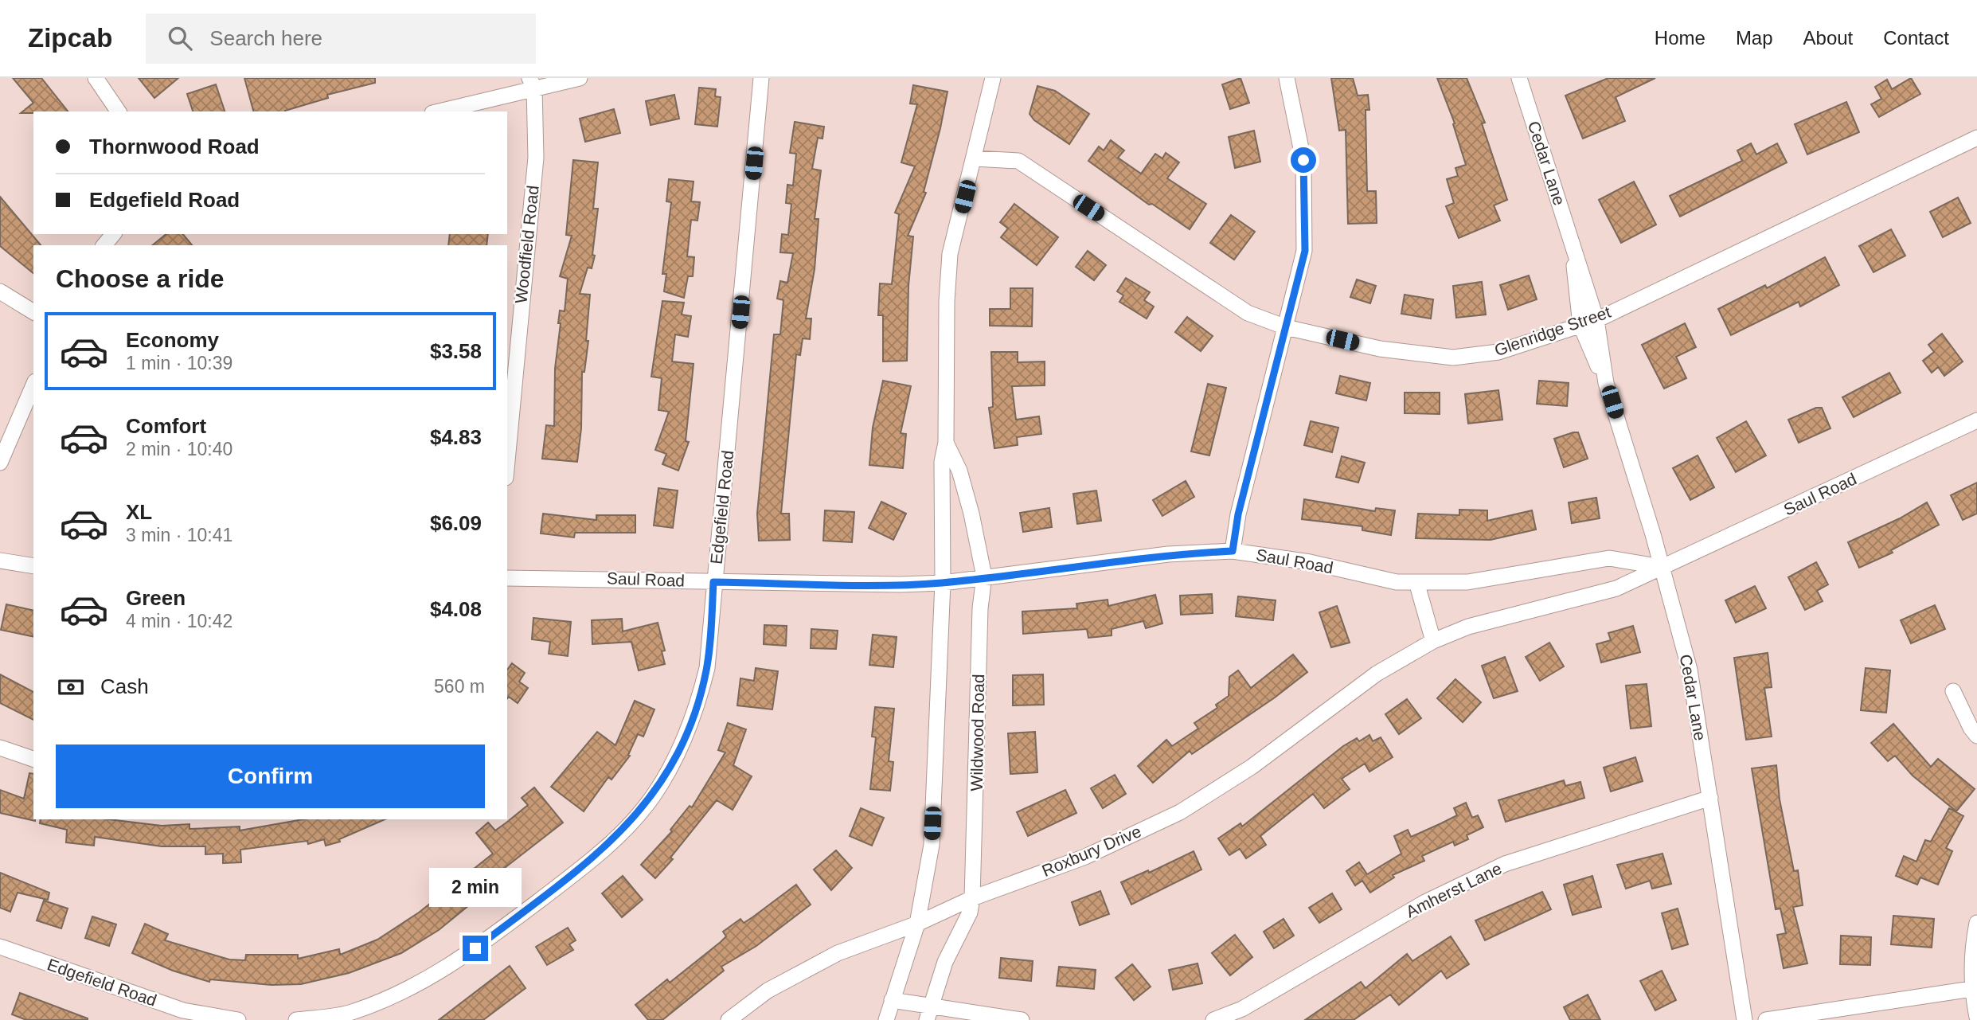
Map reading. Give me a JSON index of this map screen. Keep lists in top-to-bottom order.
{
  "streets": {
    "street": [
      "Cedar Lane",
      "Woodfield Road",
      "Glenridge Street",
      "Saul Road",
      "Edgefield Road",
      "Wildwood Road",
      "Roxbury Drive",
      "Amherst Lane"
    ]
  },
  "crossings": [
    ["Cedar Lane", "Glenridge Street"],
    ["Cedar Lane", "Saul Road"],
    ["Cedar Lane", "Amherst Lane"],
    ["Glenridge Street", "Wildwood Road"],
    ["Saul Road", "Edgefield Road"],
    ["Saul Road", "Wildwood Road"],
    ["Saul Road", "Roxbury Drive"],
    ["Wildwood Road", "Roxbury Drive"]
  ],
  "page": {
    "header": "Zipcab",
    "search": "Search here",
    "nav": [
      "Home",
      "Map",
      "About",
      "Contact"
    ],
    "banner": ["Thornwood Road", "Edgefield Road"],
    "heading": "Choose a ride",
    "list": [
      {
        "name": "Economy",
        "note": "1 min · 10:39",
        "value": "$3.58"
      },
      {
        "name": "Comfort",
        "note": "2 min · 10:40",
        "value": "$4.83"
      },
      {
        "name": "XL",
        "note": "3 min · 10:41",
        "value": "$6.09"
      },
      {
        "name": "Green",
        "note": "4 min · 10:42",
        "value": "$4.08"
      }
    ],
    "pay": ["Cash", "560 m"],
    "buttons": "Confirm",
    "bubble": "2 min"
  }
}
